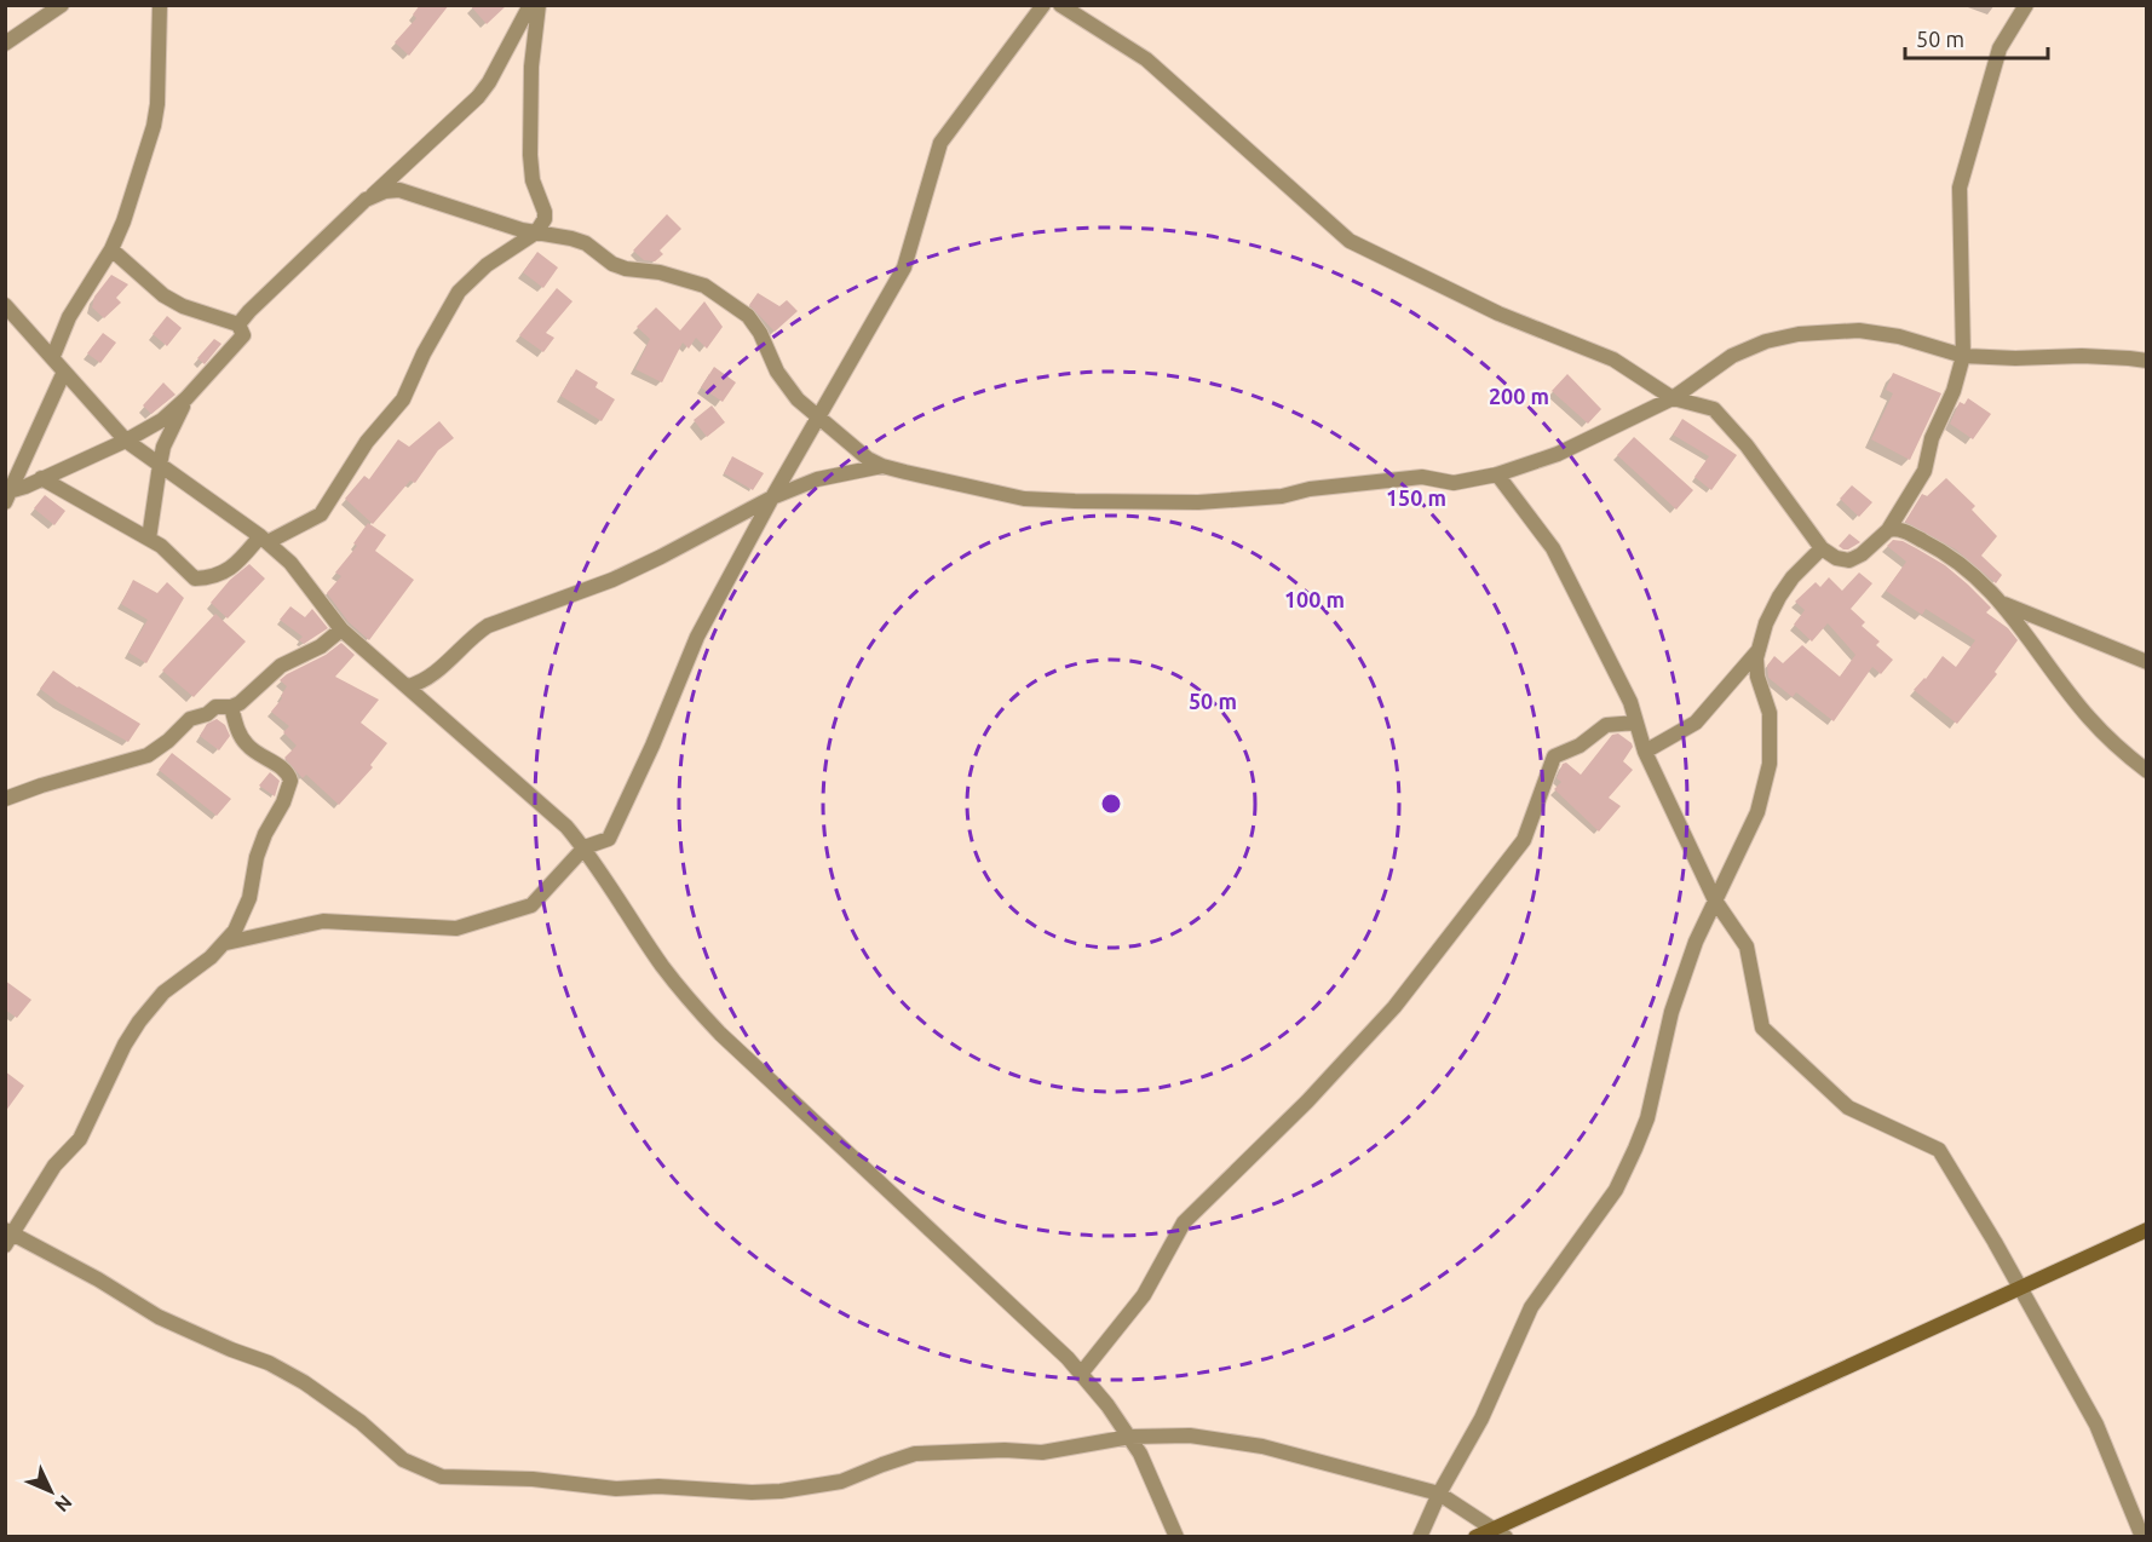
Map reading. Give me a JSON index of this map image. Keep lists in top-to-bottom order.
{
  "scale_bar": "50 m",
  "north": "bottom right",
  "rings": [
    "200 m",
    "150 m",
    "100 m",
    "50 m"
  ]
}
